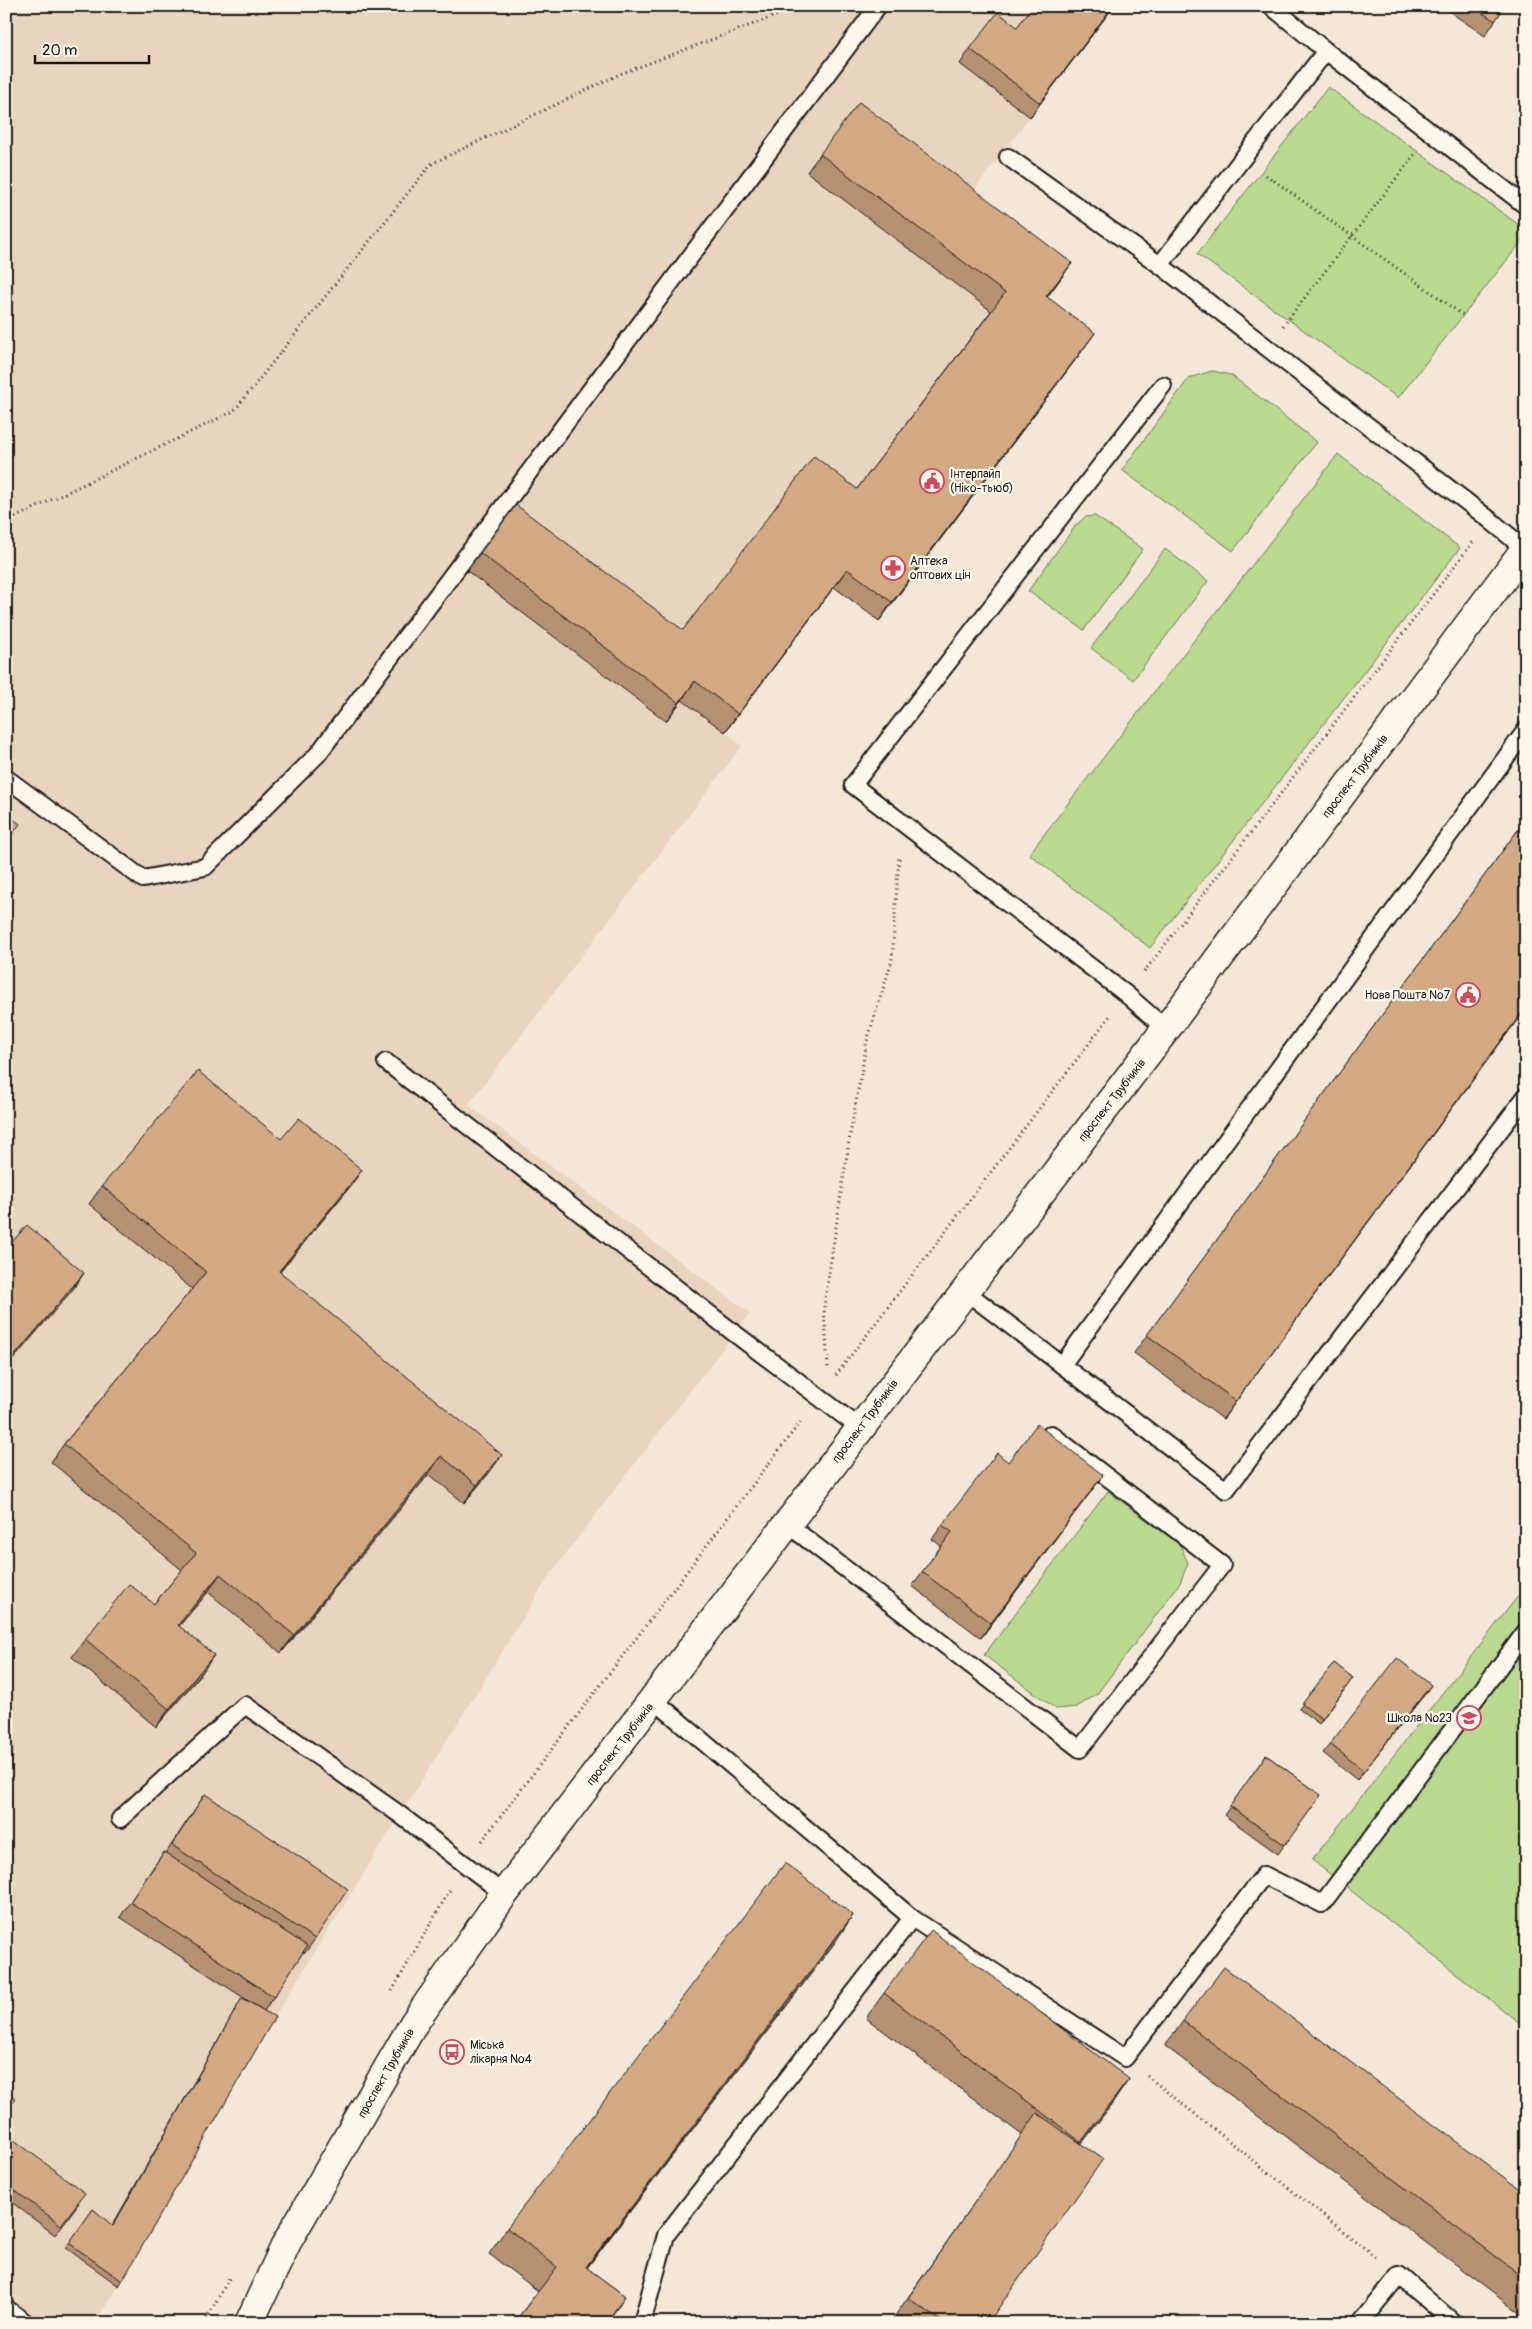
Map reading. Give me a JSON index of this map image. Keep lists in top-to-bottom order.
{
  "streets": {
    "main road": ["проспект Трубників"]
  },
  "places": {
    "public building": ["Інтерпайп (Ніко-тьюб)", "Нова Пошта №7"],
    "pharmacy": ["Аптека оптових цін"],
    "school or university": ["Школа №23"],
    "bus stop": ["Міська лікарня №4"]
  },
  "scale_bar": "20 m"
}
